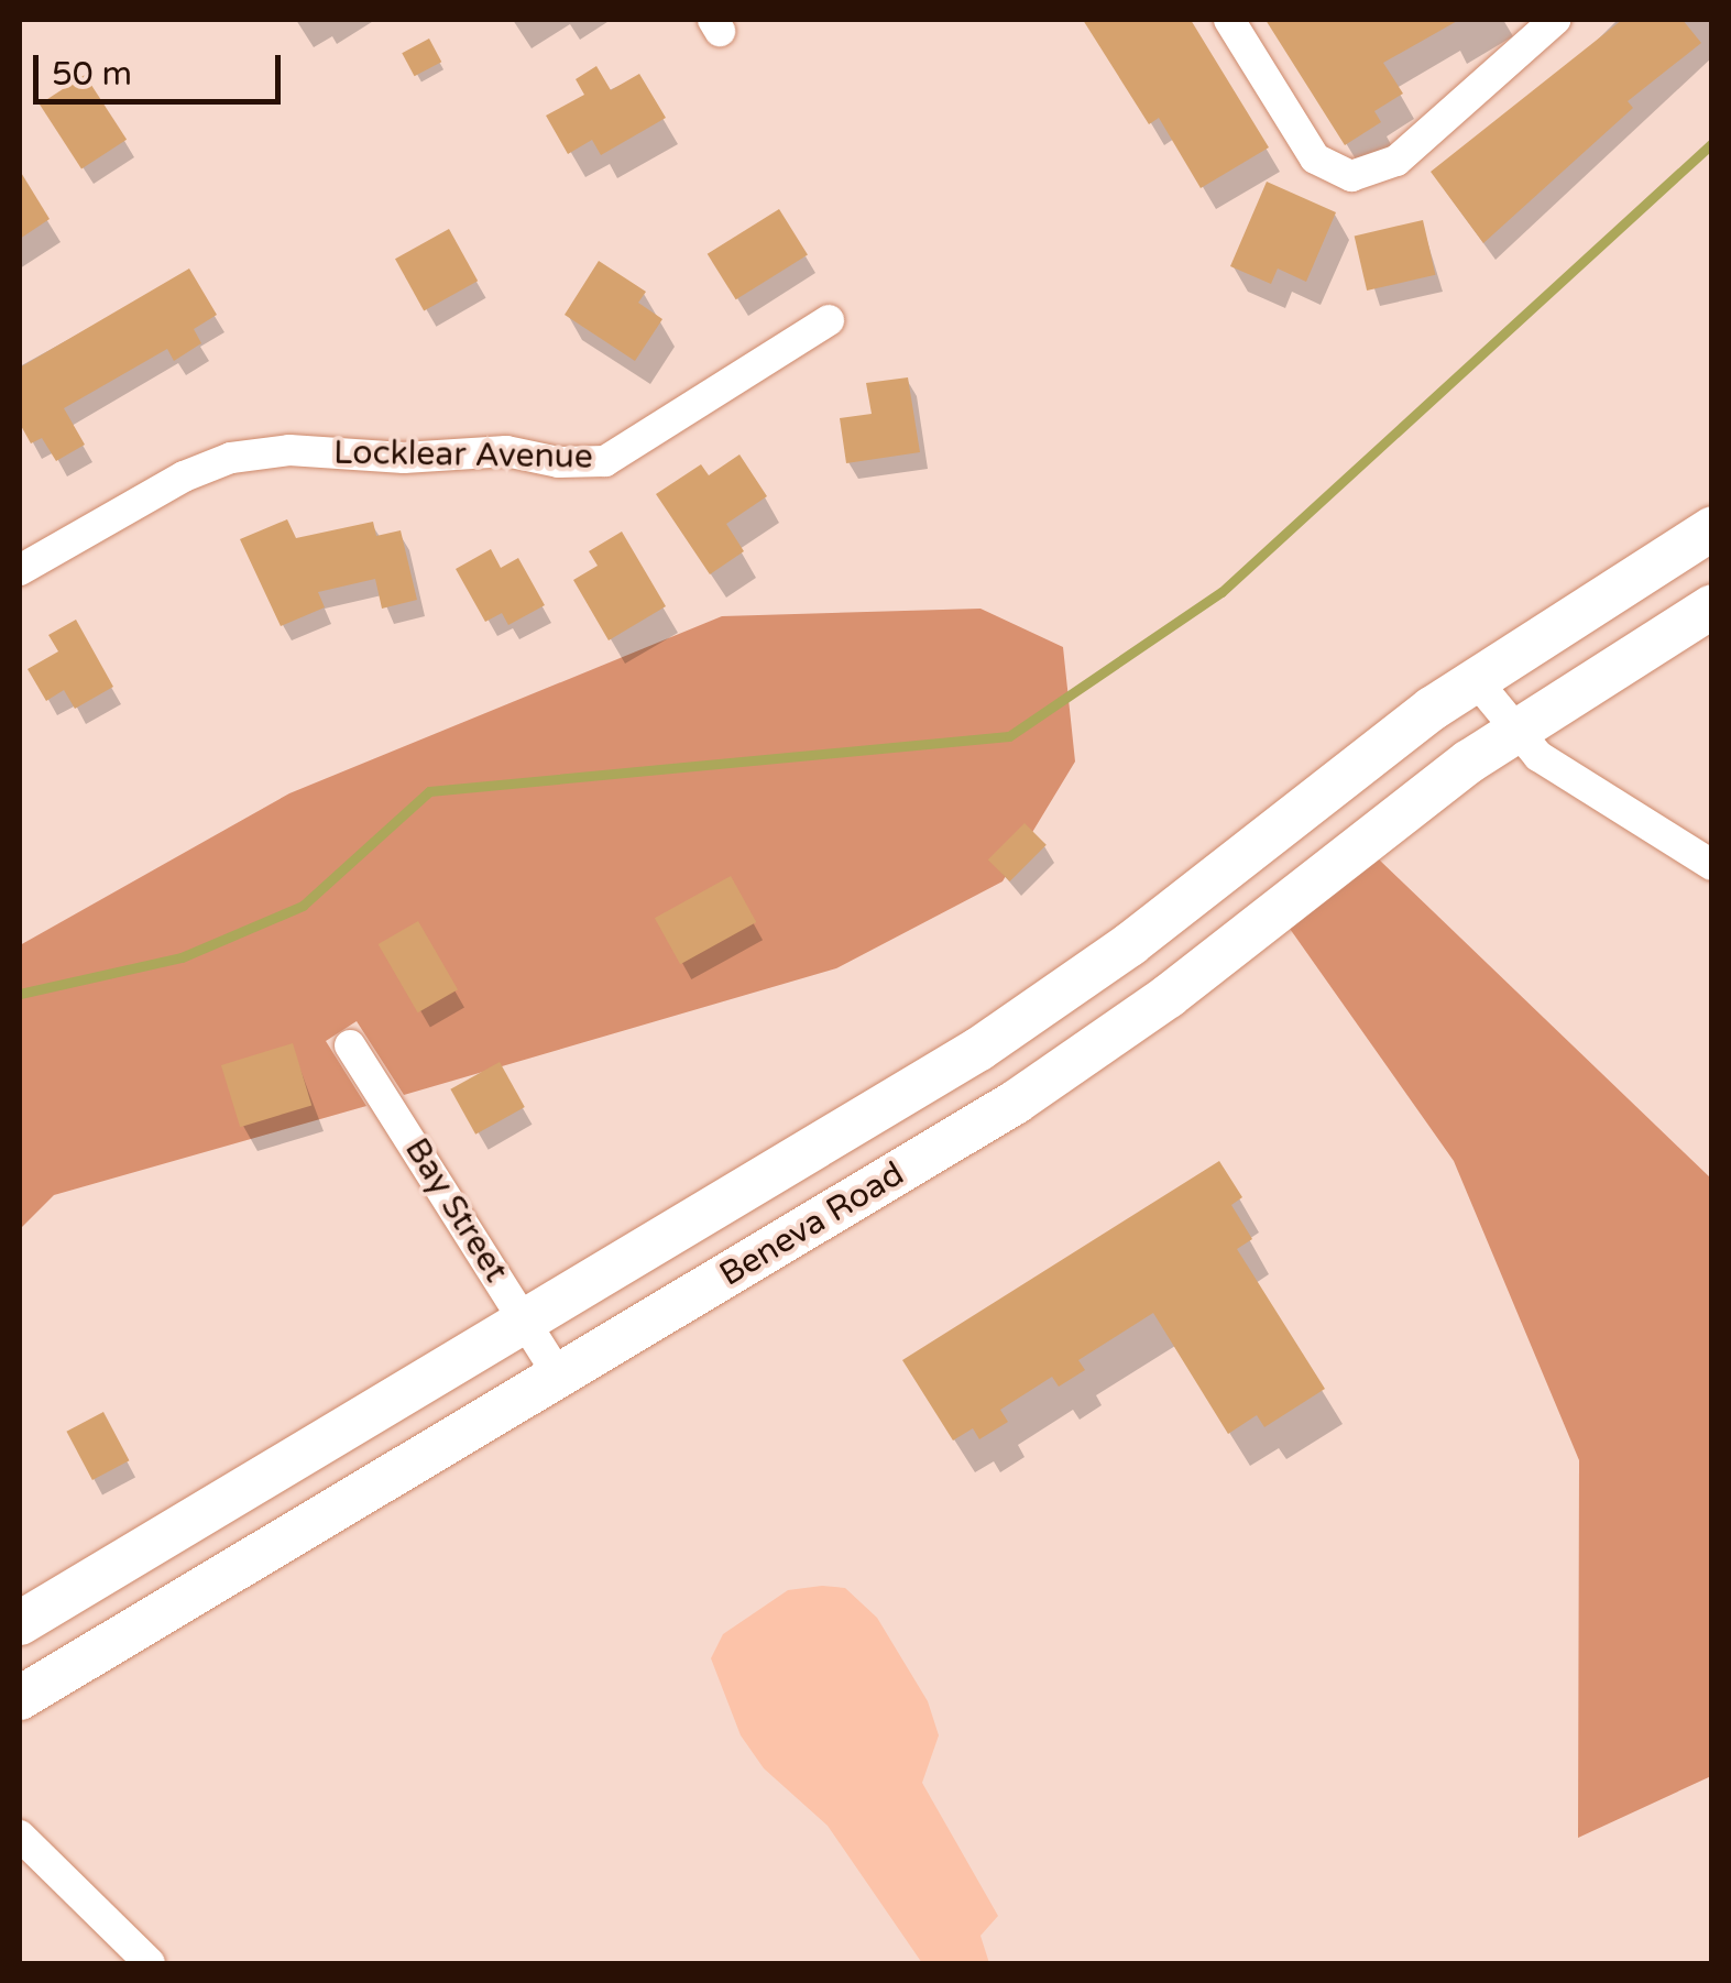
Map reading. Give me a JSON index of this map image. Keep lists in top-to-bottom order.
{
  "streets": {
    "main road": ["Beneva Road"],
    "street": ["Locklear Avenue", "Bay Street"]
  },
  "crossings": [
    ["Bay Street", "Beneva Road"]
  ],
  "scale_bar": "50 m"
}
